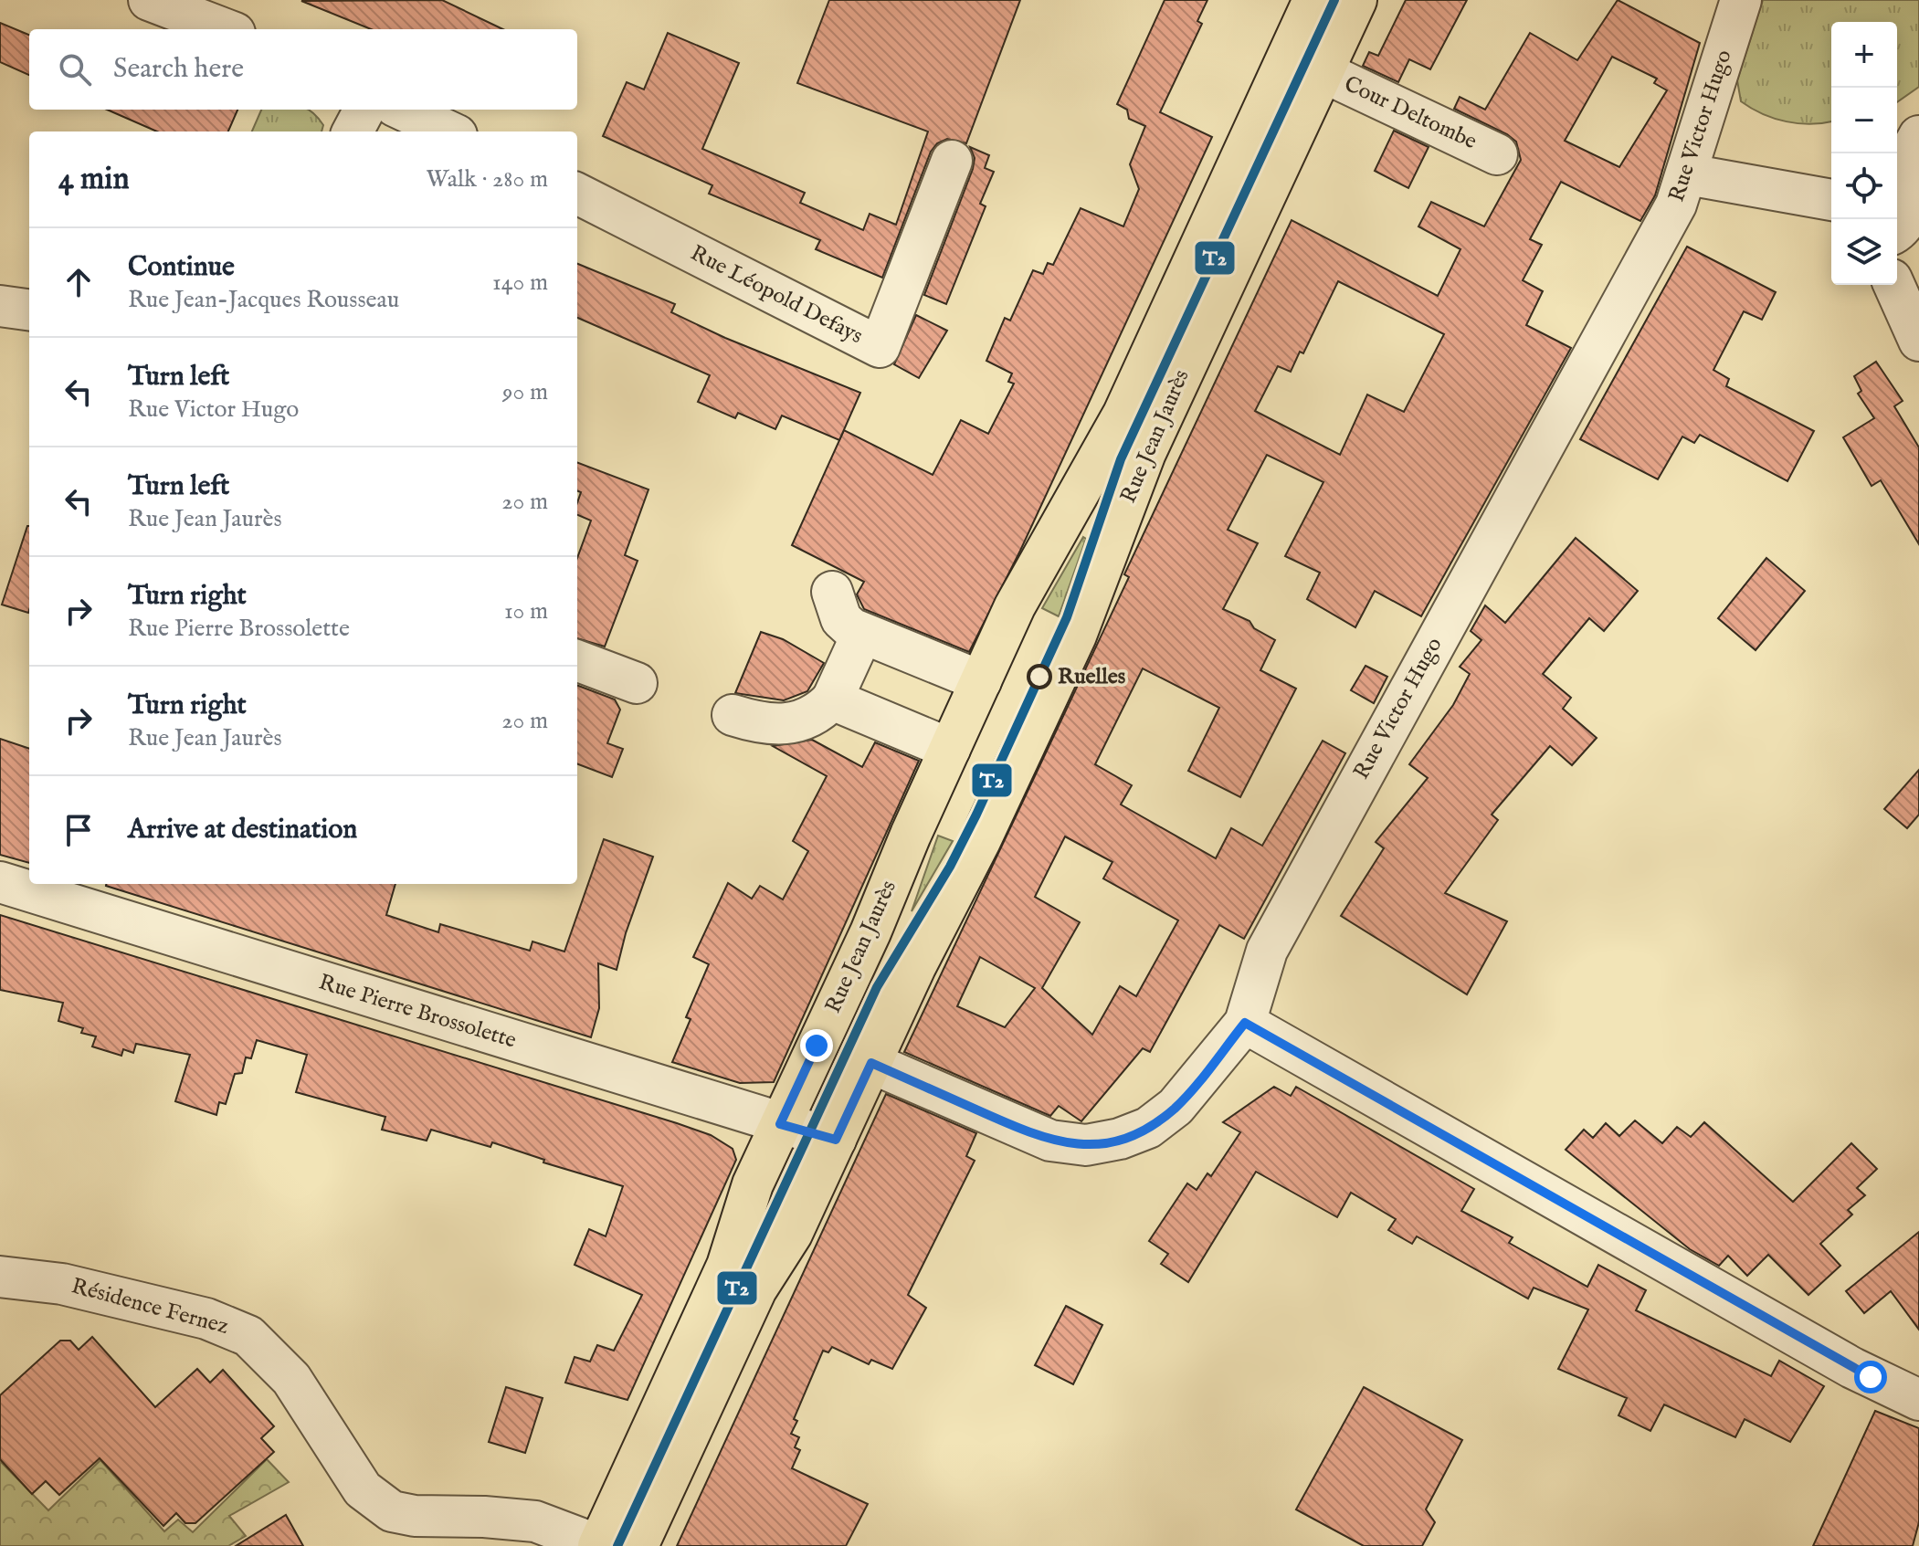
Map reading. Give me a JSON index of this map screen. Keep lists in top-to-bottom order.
{
  "streets": {
    "main road": ["Rue Jean Jaurès"],
    "street": [
      "Cour Deltombe",
      "Rue Victor Hugo",
      "Rue Léopold Defays",
      "Rue Pierre Brossolette",
      "Résidence Fernez"
    ]
  },
  "crossings": [
    ["Cour Deltombe", "Rue Jean Jaurès"],
    ["Rue Victor Hugo", "Rue Jean Jaurès"],
    ["Rue Jean Jaurès", "Rue Pierre Brossolette"],
    ["Rue Jean Jaurès", "Résidence Fernez"]
  ],
  "places": ["Ruelles"],
  "lines": ["transit line T2"],
  "page": {
    "map_buttons": ["+", "−"],
    "search": "Search here",
    "heading": ["4 min", "Walk · 280 m"],
    "list": [
      ["Continue", "Rue Jean-Jacques Rousseau", "140 m"],
      ["Turn left", "Rue Victor Hugo", "90 m"],
      ["Turn left", "Rue Jean Jaurès", "20 m"],
      ["Turn right", "Rue Pierre Brossolette", "10 m"],
      ["Turn right", "Rue Jean Jaurès", "20 m"],
      "Arrive at destination"
    ]
  }
}
